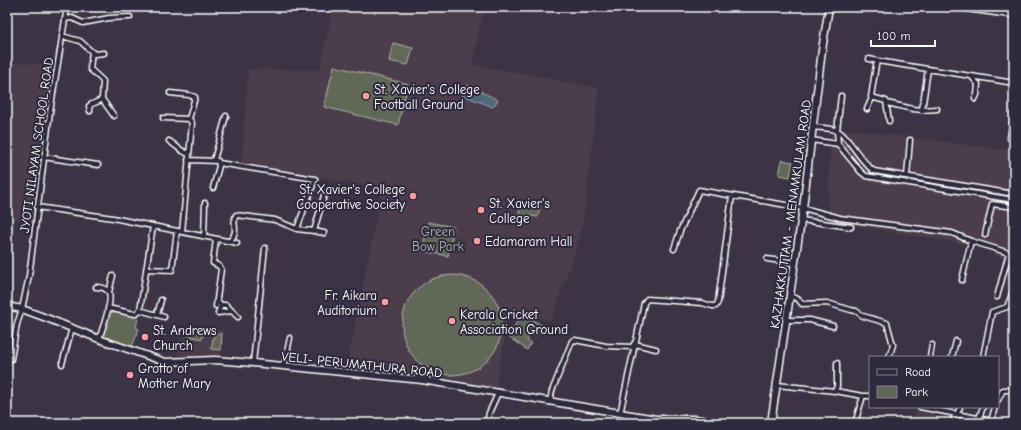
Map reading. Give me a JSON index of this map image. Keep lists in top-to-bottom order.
{
  "streets": {
    "main road": ["KAZHAKKUTTAM - MENAMKULAM ROAD", "VELI- PERUMATHURA ROAD"],
    "street": ["JYOTI NILAYAM SCHOOL ROAD"]
  },
  "crossings": [
    ["JYOTI NILAYAM SCHOOL ROAD", "VELI- PERUMATHURA ROAD"]
  ],
  "parks": ["Green Bow Park"],
  "places": [
    "St. Xavier's College Football Ground",
    "St. Xavier's College Cooperative Society",
    "St. Xavier's College",
    "Edamaram Hall",
    "Fr. Aikara Auditorium",
    "Kerala Cricket Association Ground",
    "St. Andrews Church",
    "Grotto of Mother Mary"
  ],
  "legend": ["Road", "Park"],
  "scale_bar": "100 m"
}
